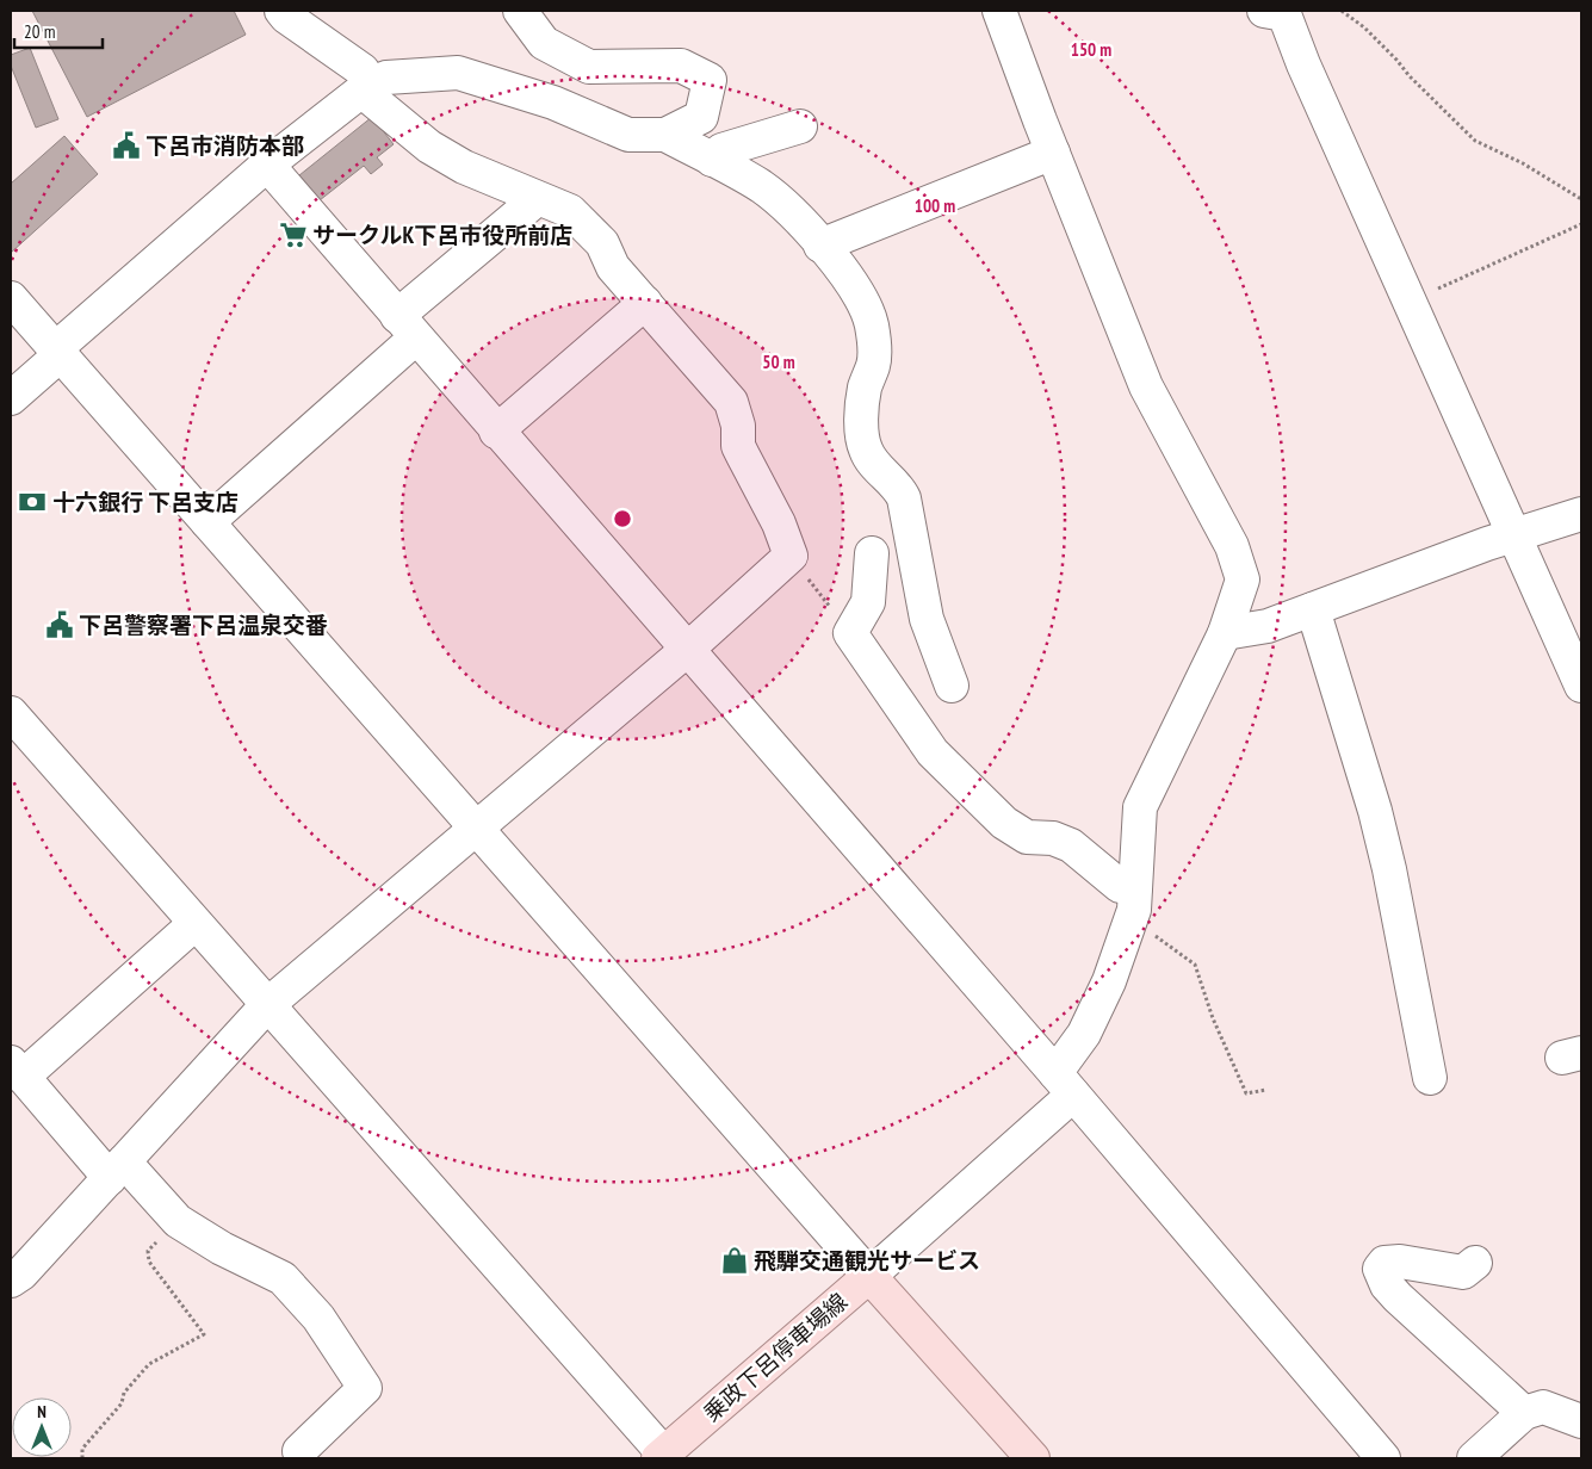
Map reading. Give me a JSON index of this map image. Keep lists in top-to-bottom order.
{
  "streets": {
    "main road": ["乗政下呂停車場線"]
  },
  "places": {
    "public building": ["下呂市消防本部", "下呂警察署下呂温泉交番"],
    "supermarket": ["サークルK下呂市役所前店"],
    "bank": ["十六銀行 下呂支店"],
    "shop": ["飛騨交通観光サービス"]
  },
  "scale_bar": "20 m",
  "north": "top",
  "rings": ["150 m", "100 m", "50 m"]
}
